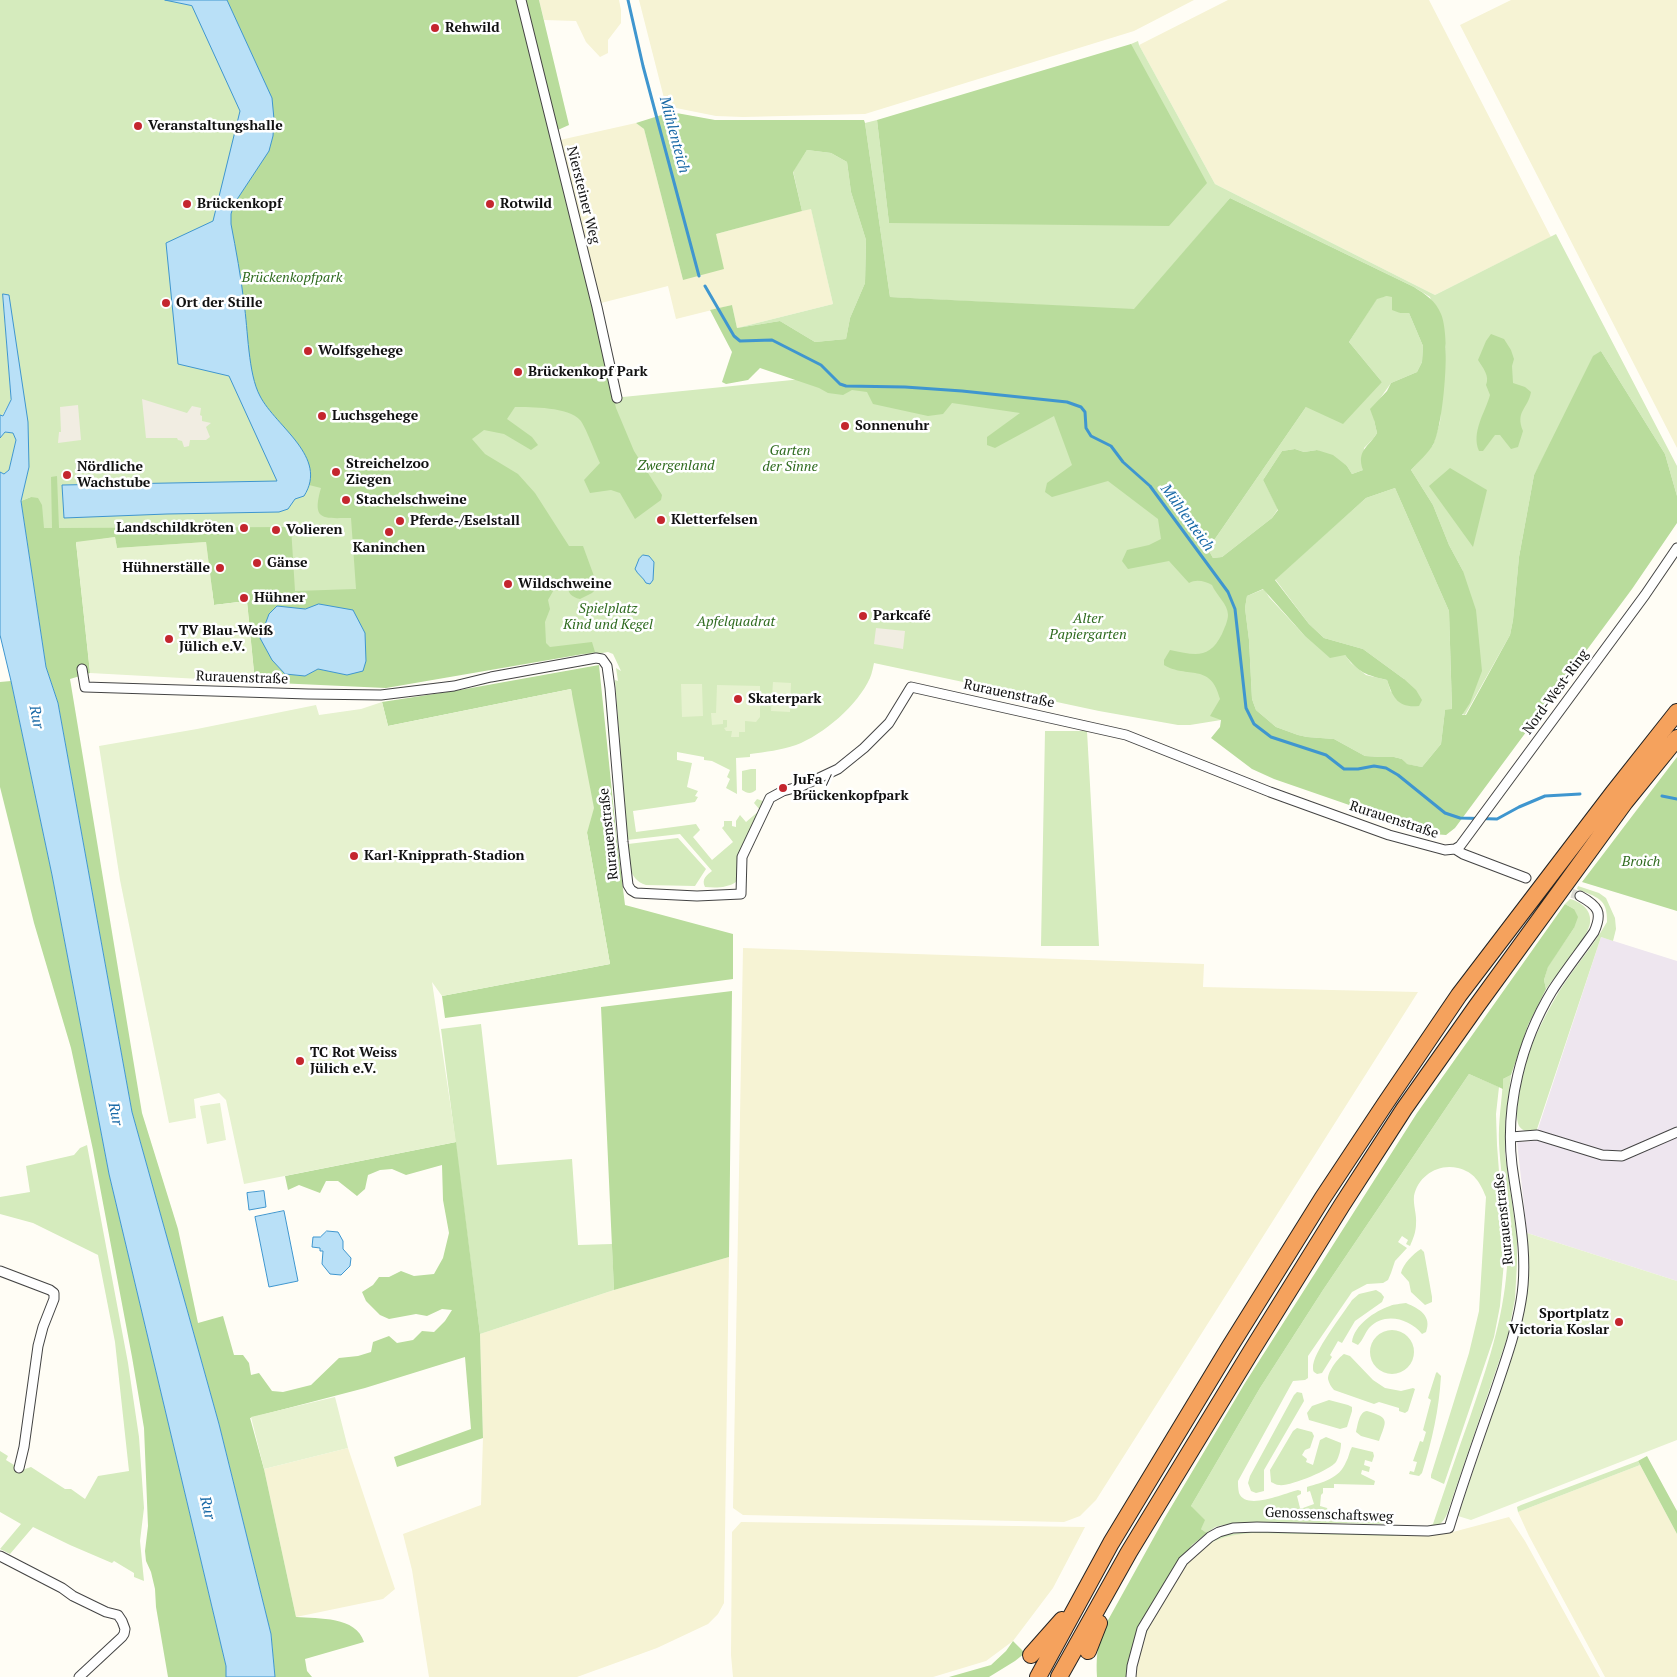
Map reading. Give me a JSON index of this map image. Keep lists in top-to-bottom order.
{
  "streets": {
    "street": [
      "Niersteiner Weg",
      "Rurauenstraße",
      "Nord-West-Ring",
      "Genossenschaftsweg"
    ]
  },
  "crossings": [
    ["Rurauenstraße", "Nord-West-Ring"],
    ["Rurauenstraße", "Genossenschaftsweg"]
  ],
  "water": ["Mühlenteich", "Rur"],
  "parks": [
    "Brückenkopfpark",
    "Garten der Sinne",
    "Zwergenland",
    "Spielplatz Kind und Kegel",
    "Alter Papiergarten",
    "Apfelquadrat",
    "Broich"
  ],
  "places": [
    "Rehwild",
    "Veranstaltungshalle",
    "Brückenkopf",
    "Rotwild",
    "Ort der Stille",
    "Wolfsgehege",
    "Brückenkopf Park",
    "Luchsgehege",
    "Sonnenuhr",
    "Streichelzoo Ziegen",
    "Nördliche Wachstube",
    "Stachelschweine",
    "Kletterfelsen",
    "Pferde-/Eselstall",
    "Landschildkröten",
    "Volieren",
    "Kaninchen",
    "Gänse",
    "Hühnerställe",
    "Wildschweine",
    "Hühner",
    "Parkcafé",
    "TV Blau-Weiß Jülich e.V.",
    "Skaterpark",
    "JuFa / Brückenkopfpark",
    "Karl-Knipprath-Stadion",
    "TC Rot Weiss Jülich e.V.",
    "Sportplatz Victoria Koslar"
  ]
}
